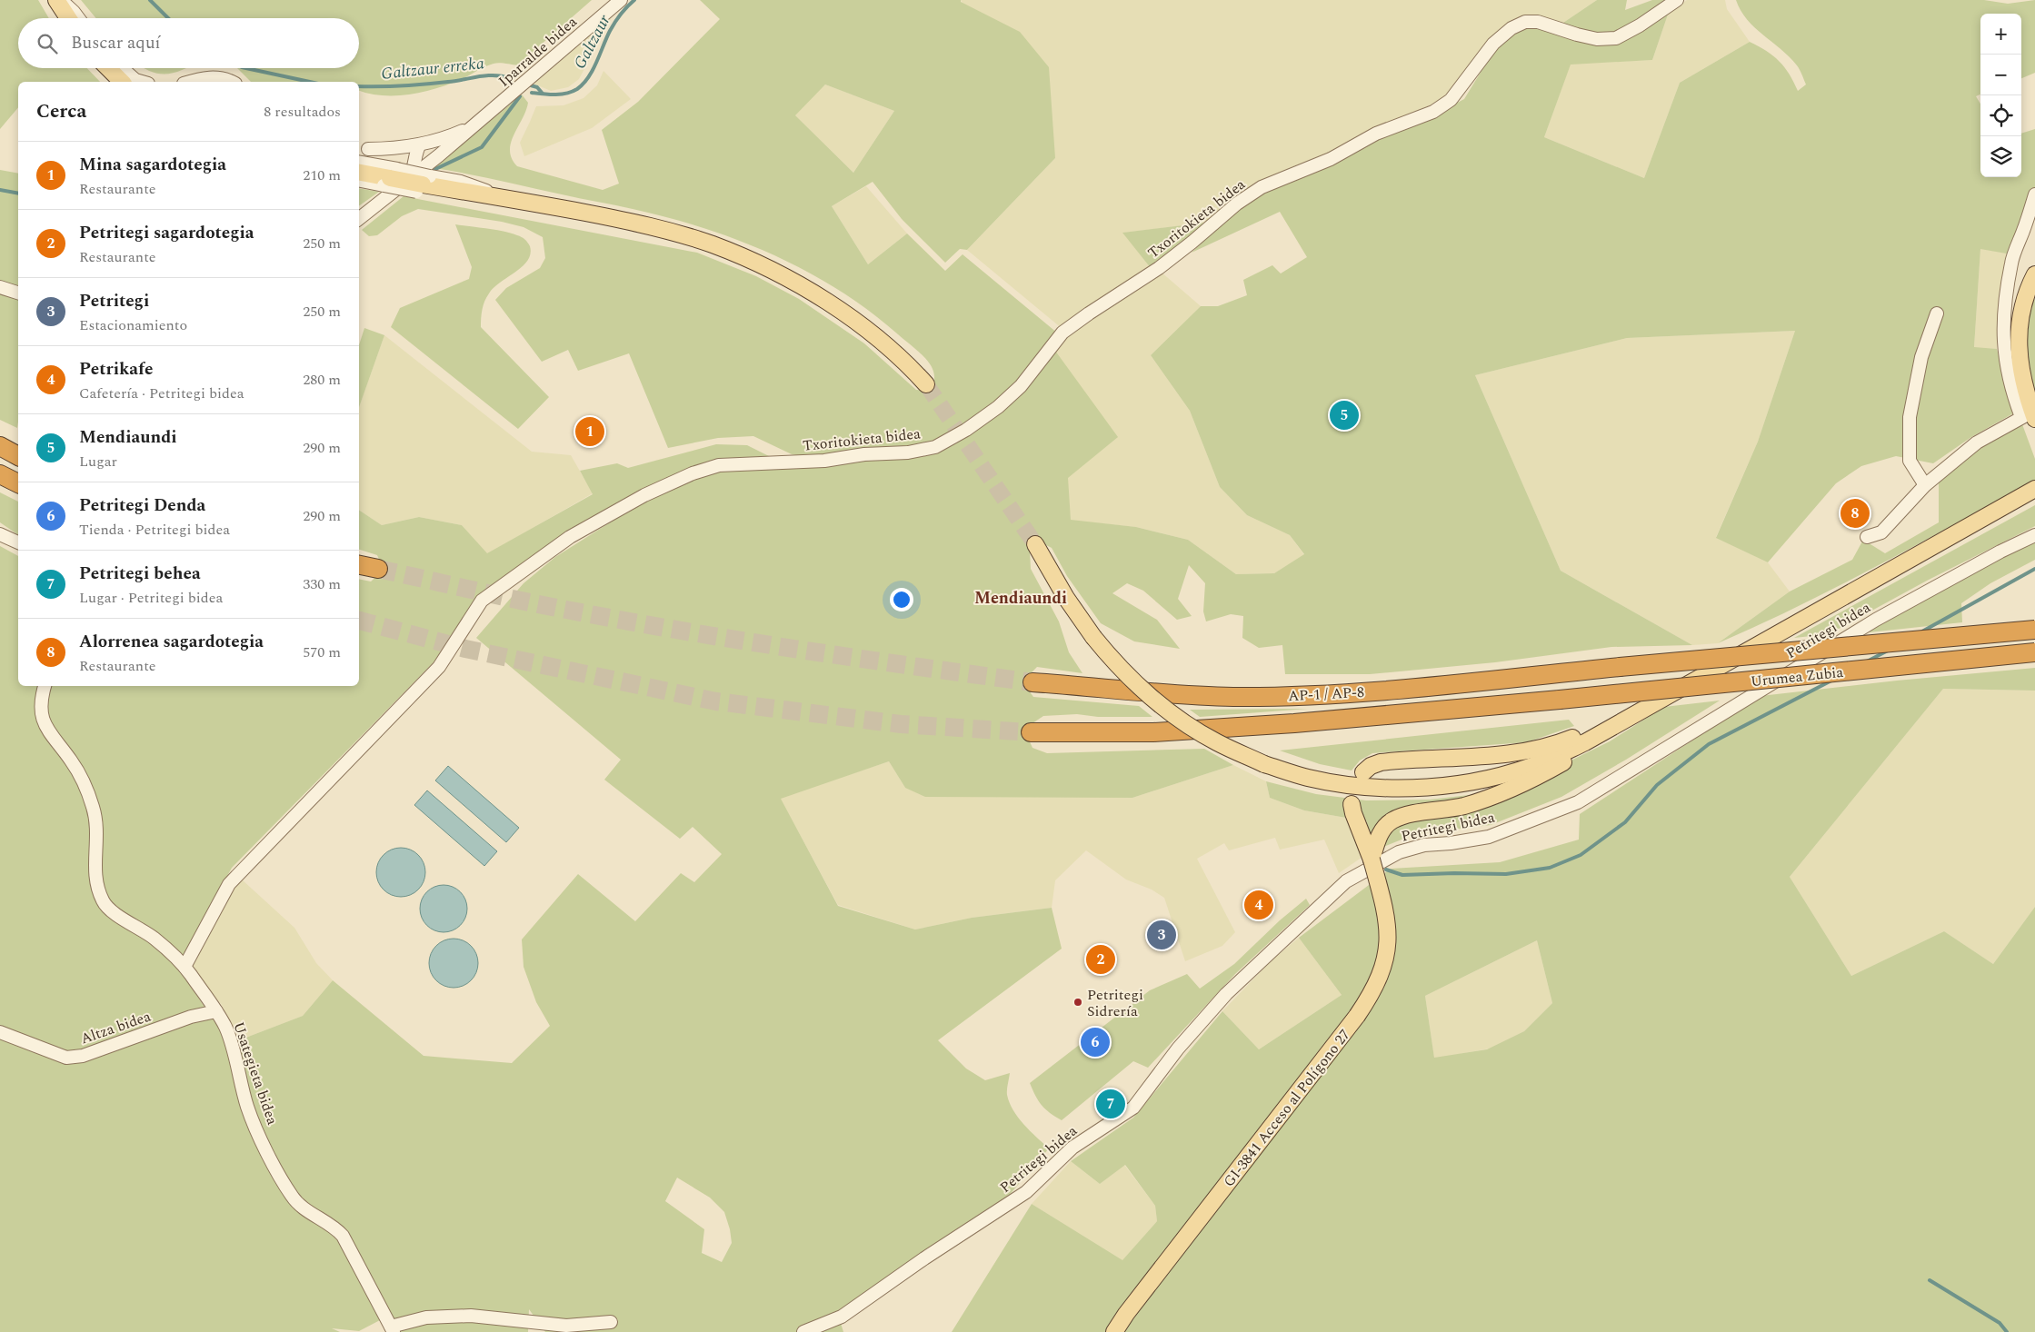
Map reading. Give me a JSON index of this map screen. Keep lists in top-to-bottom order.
{
  "streets": {
    "highway": ["Urumea Zubia", "AP-1 / AP-8"],
    "main road": ["GI-3841 Acceso al Polígono 27"],
    "street": [
      "Iparralde bidea",
      "Txoritokieta bidea",
      "Petritegi bidea",
      "Altza bidea",
      "Usategieta bidea"
    ]
  },
  "crossings": [
    ["Txoritokieta bidea", "Usategieta bidea"],
    ["Urumea Zubia", "AP-1 / AP-8"],
    ["Altza bidea", "Usategieta bidea"]
  ],
  "districts": ["Mendiaundi"],
  "water": ["Galtzaur", "Galtzaur erreka"],
  "places": ["Petritegi Sidrería"],
  "page": {
    "map_buttons": ["+", "−"],
    "search": "Buscar aquí",
    "heading": ["Cerca", "8 resultados"],
    "list": [
      {
        "mark": "1",
        "name": "Mina sagardotegia",
        "note": "Restaurante",
        "value": "210 m"
      },
      {
        "mark": "2",
        "name": "Petritegi sagardotegia",
        "note": "Restaurante",
        "value": "250 m"
      },
      {
        "mark": "3",
        "name": "Petritegi",
        "note": "Estacionamiento",
        "value": "250 m"
      },
      {
        "mark": "4",
        "name": "Petrikafe",
        "note": "Cafetería · Petritegi bidea",
        "value": "280 m"
      },
      {
        "mark": "5",
        "name": "Mendiaundi",
        "note": "Lugar",
        "value": "290 m"
      },
      {
        "mark": "6",
        "name": "Petritegi Denda",
        "note": "Tienda · Petritegi bidea",
        "value": "290 m"
      },
      {
        "mark": "7",
        "name": "Petritegi behea",
        "note": "Lugar · Petritegi bidea",
        "value": "330 m"
      },
      {
        "mark": "8",
        "name": "Alorrenea sagardotegia",
        "note": "Restaurante",
        "value": "570 m"
      }
    ],
    "pins": [
      "5",
      "1",
      "8",
      "4",
      "3",
      "2",
      "6",
      "7"
    ]
  }
}
